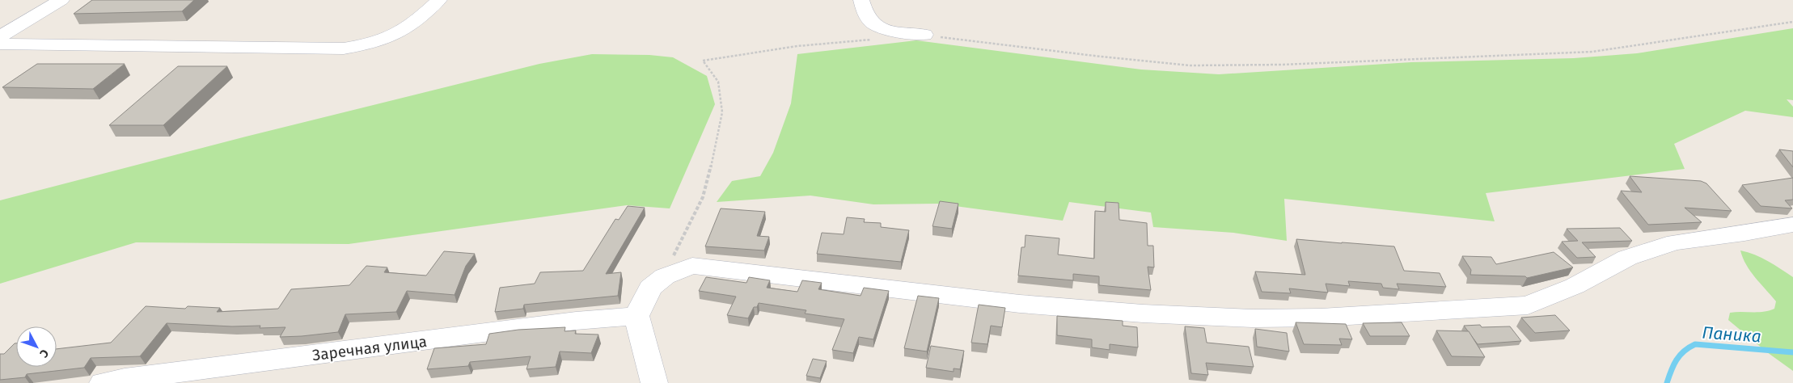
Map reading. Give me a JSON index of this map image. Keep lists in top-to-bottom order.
{
  "streets": {
    "street": ["Заречная улица"]
  },
  "water": ["Паника"],
  "north": "bottom right"
}
